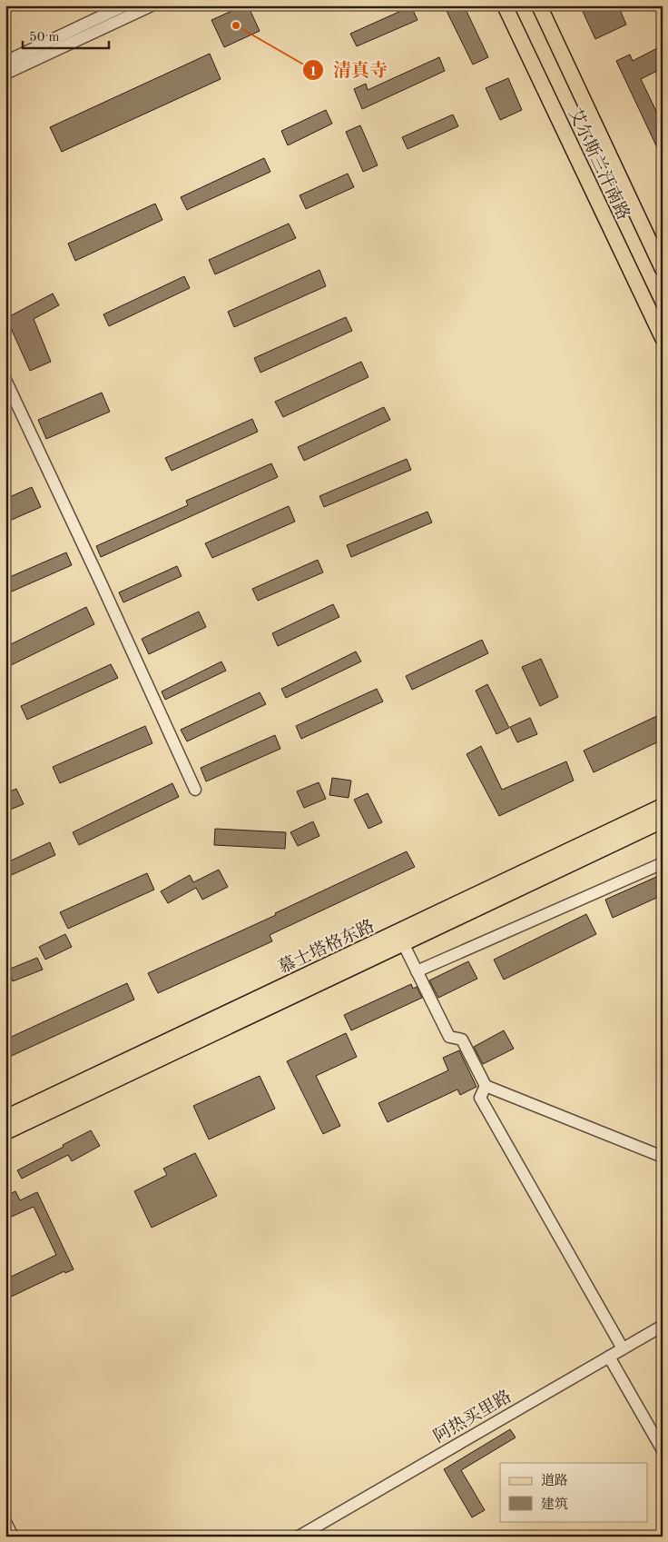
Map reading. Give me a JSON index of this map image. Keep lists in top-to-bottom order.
{
  "streets": {
    "main road": ["艾尔斯兰汗南路", "慕士塔格东路"],
    "street": ["阿热买里路"]
  },
  "places": ["清真寺"],
  "legend": ["道路", "建筑"],
  "scale_bar": "50 m"
}
